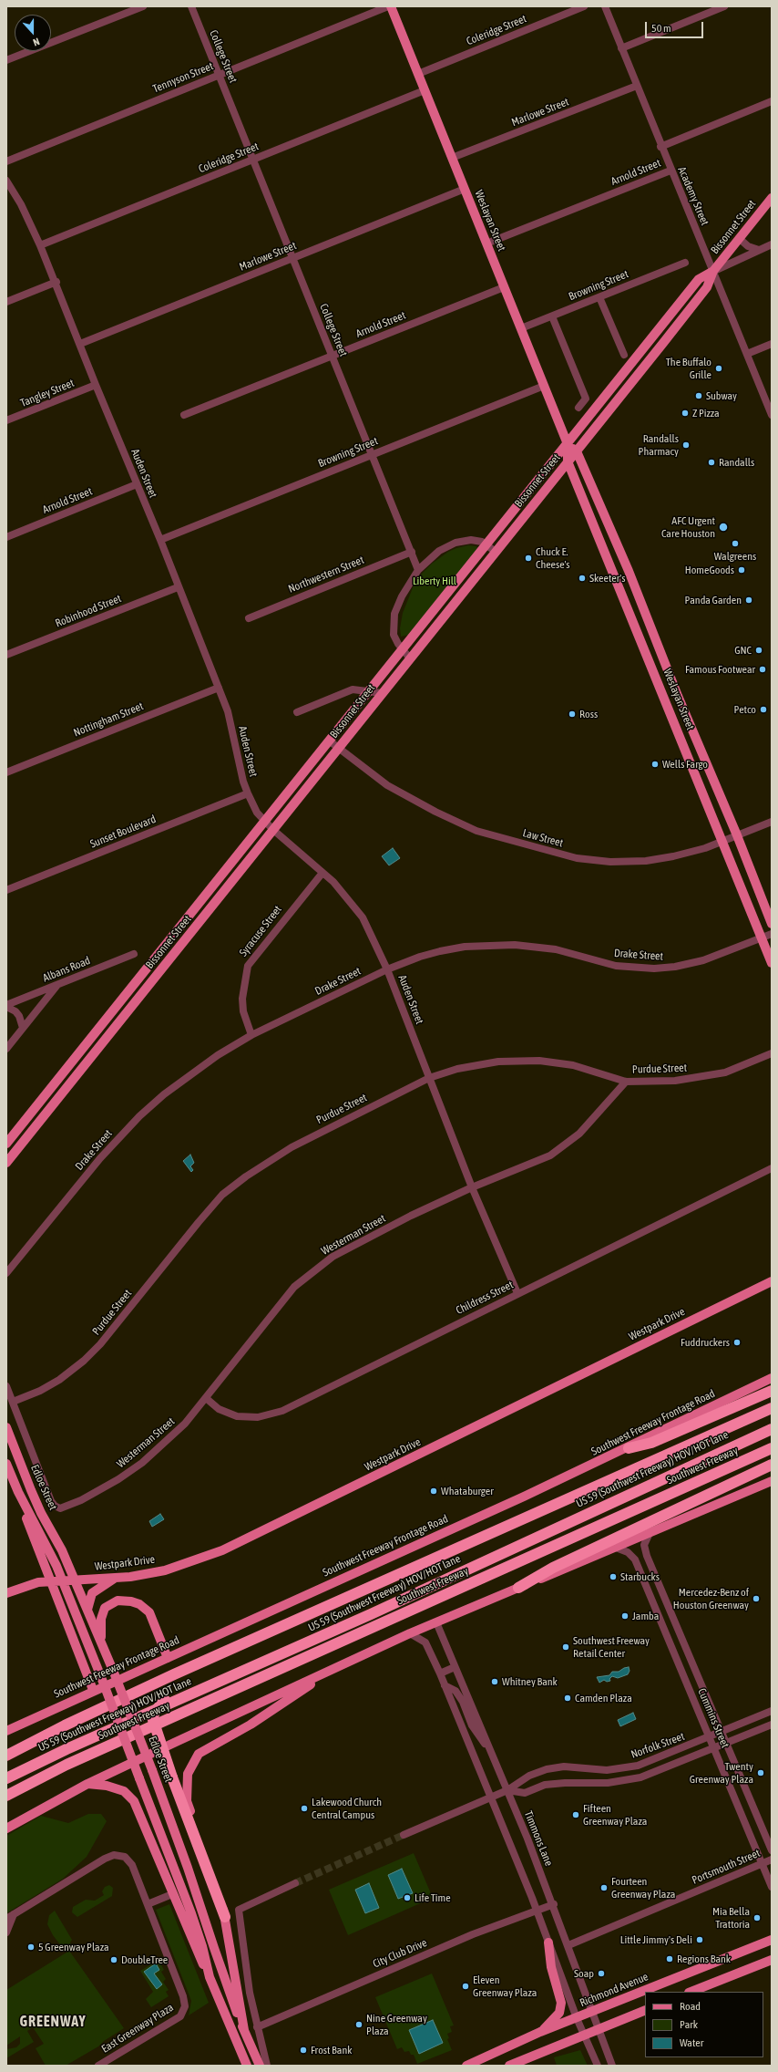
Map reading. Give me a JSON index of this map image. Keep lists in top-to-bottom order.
{
  "streets": {
    "highway": ["Southwest Freeway", "US 59 (Southwest Freeway) HOV/HOT lane"],
    "main road": [
      "Weslayan Street",
      "Bissonnet Street",
      "Westpark Drive",
      "Southwest Freeway Frontage Road",
      "Edloe Street",
      "Richmond Avenue"
    ],
    "street": [
      "Coleridge Street",
      "College Street",
      "Tennyson Street",
      "Marlowe Street",
      "Arnold Street",
      "Academy Street",
      "Browning Street",
      "Tangley Street",
      "Auden Street",
      "Northwestern Street",
      "Robinhood Street",
      "Nottingham Street",
      "Sunset Boulevard",
      "Law Street",
      "Syracuse Street",
      "Drake Street",
      "Albans Road",
      "Purdue Street",
      "Westerman Street",
      "Childress Street",
      "Cummins Street",
      "Norfolk Street",
      "Timmons Lane",
      "Portsmouth Street",
      "City Club Drive",
      "East Greenway Plaza"
    ]
  },
  "crossings": [
    ["Coleridge Street", "College Street"],
    ["Coleridge Street", "Weslayan Street"],
    ["Coleridge Street", "Auden Street"],
    ["College Street", "Tennyson Street"],
    ["College Street", "Marlowe Street"],
    ["College Street", "Arnold Street"],
    ["College Street", "Browning Street"],
    ["College Street", "Northwestern Street"],
    ["Marlowe Street", "Academy Street"],
    ["Marlowe Street", "Weslayan Street"],
    ["Marlowe Street", "Auden Street"],
    ["Arnold Street", "Academy Street"],
    ["Arnold Street", "Weslayan Street"],
    ["Arnold Street", "Auden Street"],
    ["Academy Street", "Bissonnet Street"],
    ["Weslayan Street", "Bissonnet Street"],
    ["Weslayan Street", "Browning Street"],
    ["Weslayan Street", "Law Street"],
    ["Weslayan Street", "Drake Street"],
    ["Bissonnet Street", "Auden Street"],
    ["Bissonnet Street", "Law Street"],
    ["Browning Street", "Auden Street"],
    ["Tangley Street", "Auden Street"],
    ["Auden Street", "Robinhood Street"],
    ["Auden Street", "Nottingham Street"],
    ["Auden Street", "Sunset Boulevard"],
    ["Auden Street", "Syracuse Street"],
    ["Auden Street", "Drake Street"],
    ["Auden Street", "Purdue Street"],
    ["Auden Street", "Westerman Street"],
    ["Auden Street", "Childress Street"],
    ["Syracuse Street", "Drake Street"],
    ["Purdue Street", "Westerman Street"],
    ["Purdue Street", "Edloe Street"],
    ["Westerman Street", "Childress Street"],
    ["Westerman Street", "Edloe Street"],
    ["Westpark Drive", "Edloe Street"],
    ["Cummins Street", "Norfolk Street"],
    ["Cummins Street", "Portsmouth Street"],
    ["Norfolk Street", "Timmons Lane"],
    ["Timmons Lane", "Portsmouth Street"],
    ["Timmons Lane", "City Club Drive"],
    ["Timmons Lane", "Richmond Avenue"]
  ],
  "districts": ["GREENWAY"],
  "parks": ["Liberty Hill"],
  "places": [
    "The Buffalo Grille",
    "Subway",
    "Z Pizza",
    "Randalls Pharmacy",
    "Randalls",
    "AFC Urgent Care Houston",
    "Walgreens",
    "Chuck E. Cheese's",
    "HomeGoods",
    "Skeeter's",
    "Panda Garden",
    "GNC",
    "Famous Footwear",
    "Petco",
    "Ross",
    "Wells Fargo",
    "Fuddruckers",
    "Whataburger",
    "Starbucks",
    "Mercedez-Benz of Houston Greenway",
    "Jamba",
    "Southwest Freeway Retail Center",
    "Whitney Bank",
    "Camden Plaza",
    "Twenty Greenway Plaza",
    "Lakewood Church Central Campus",
    "Fifteen Greenway Plaza",
    "Fourteen Greenway Plaza",
    "Life Time",
    "Mia Bella Trattoria",
    "Little Jimmy's Deli",
    "5 Greenway Plaza",
    "Regions Bank",
    "DoubleTree",
    "Soap",
    "Eleven Greenway Plaza",
    "Nine Greenway Plaza",
    "Frost Bank"
  ],
  "legend": ["Road", "Park", "Water"],
  "scale_bar": "50 m",
  "north": "bottom"
}
